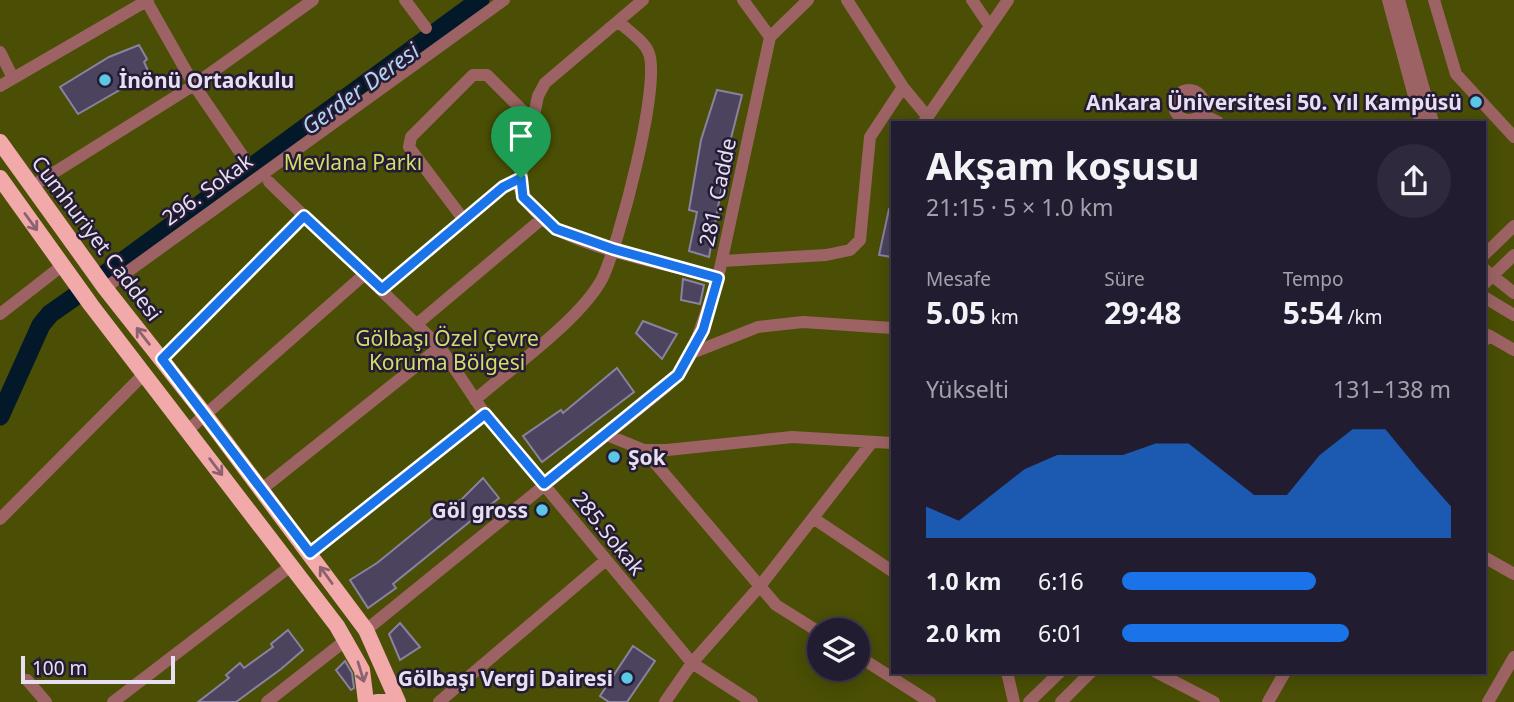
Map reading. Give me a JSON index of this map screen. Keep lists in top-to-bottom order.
{
  "streets": {
    "main road": ["Cumhuriyet Caddesi"],
    "street": ["296. Sokak", "281. Cadde", "285.Sokak"]
  },
  "crossings": [
    ["296. Sokak", "Cumhuriyet Caddesi"],
    ["281. Cadde", "Cumhuriyet Caddesi"],
    ["281. Cadde", "285.Sokak"]
  ],
  "water": ["Gerder Deresi"],
  "parks": ["Mevlana Parkı", "Gölbaşı Özel Çevre Koruma Bölgesi"],
  "places": [
    "İnönü Ortaokulu",
    "Ankara Üniversitesi 50. Yıl Kampüsü",
    "Şok",
    "Göl gross",
    "Gölbaşı Vergi Dairesi"
  ],
  "scale_bar": "100 m",
  "page": {
    "heading": ["Akşam koşusu", "21:15 · 5 × 1.0 km"],
    "stats": [
      ["Mesafe", "5.05 km"],
      ["Süre", "29:48"],
      ["Tempo", "5:54 /km"]
    ],
    "chart": ["Yükselti", "131–138 m"],
    "list": [
      {
        "name": "1.0 km",
        "note": "6:16"
      },
      {
        "name": "2.0 km",
        "note": "6:01"
      }
    ],
    "scale": "100 m"
  }
}
